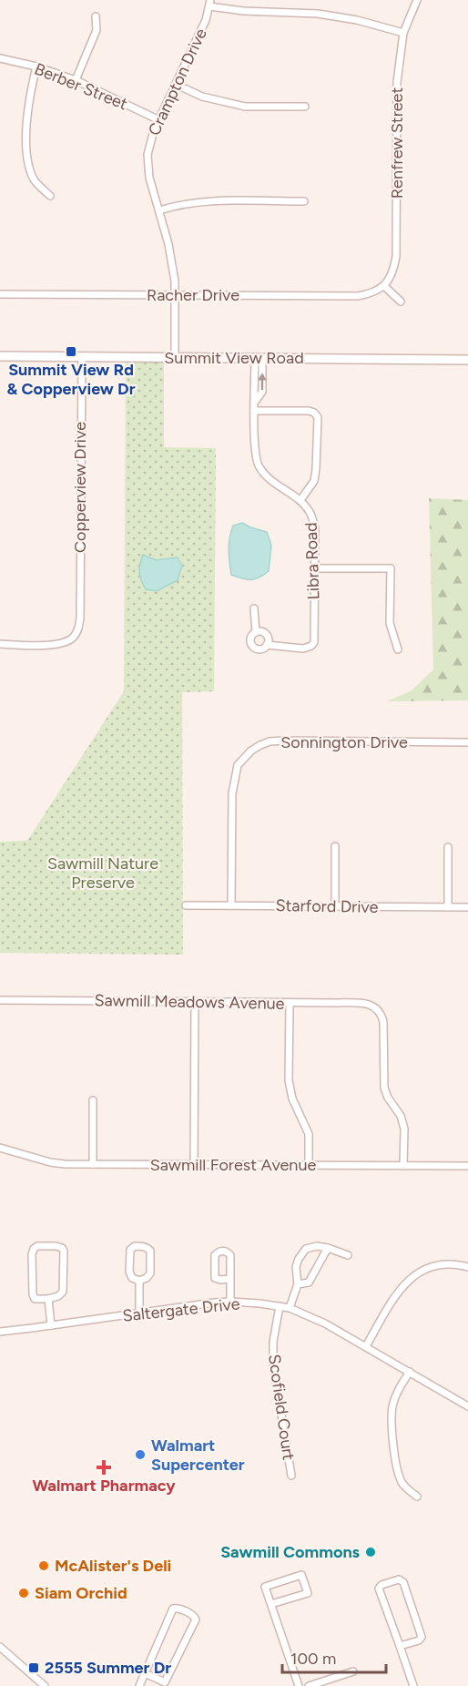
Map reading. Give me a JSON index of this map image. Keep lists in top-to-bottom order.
{
  "streets": {
    "street": [
      "Crampton Drive",
      "Berber Street",
      "Renfrew Street",
      "Racher Drive",
      "Summit View Road",
      "Copperview Drive",
      "Libra Road",
      "Sonnington Drive",
      "Starford Drive",
      "Sawmill Meadows Avenue",
      "Sawmill Forest Avenue",
      "Saltergate Drive",
      "Scofield Court"
    ]
  },
  "crossings": [
    ["Crampton Drive", "Berber Street"],
    ["Crampton Drive", "Racher Drive"],
    ["Crampton Drive", "Summit View Road"],
    ["Renfrew Street", "Racher Drive"],
    ["Summit View Road", "Copperview Drive"],
    ["Summit View Road", "Libra Road"],
    ["Sonnington Drive", "Starford Drive"],
    ["Sawmill Meadows Avenue", "Sawmill Forest Avenue"],
    ["Saltergate Drive", "Scofield Court"]
  ],
  "parks": ["Sawmill Nature Preserve"],
  "places": {
    "transit": ["Summit View Rd & Copperview Dr", "2555 Summer Dr"],
    "other": [
      "Walmart Supercenter",
      "Sawmill Commons",
      "McAlister's Deli",
      "Siam Orchid"
    ],
    "health": ["Walmart Pharmacy"]
  },
  "scale_bar": "100 m"
}
